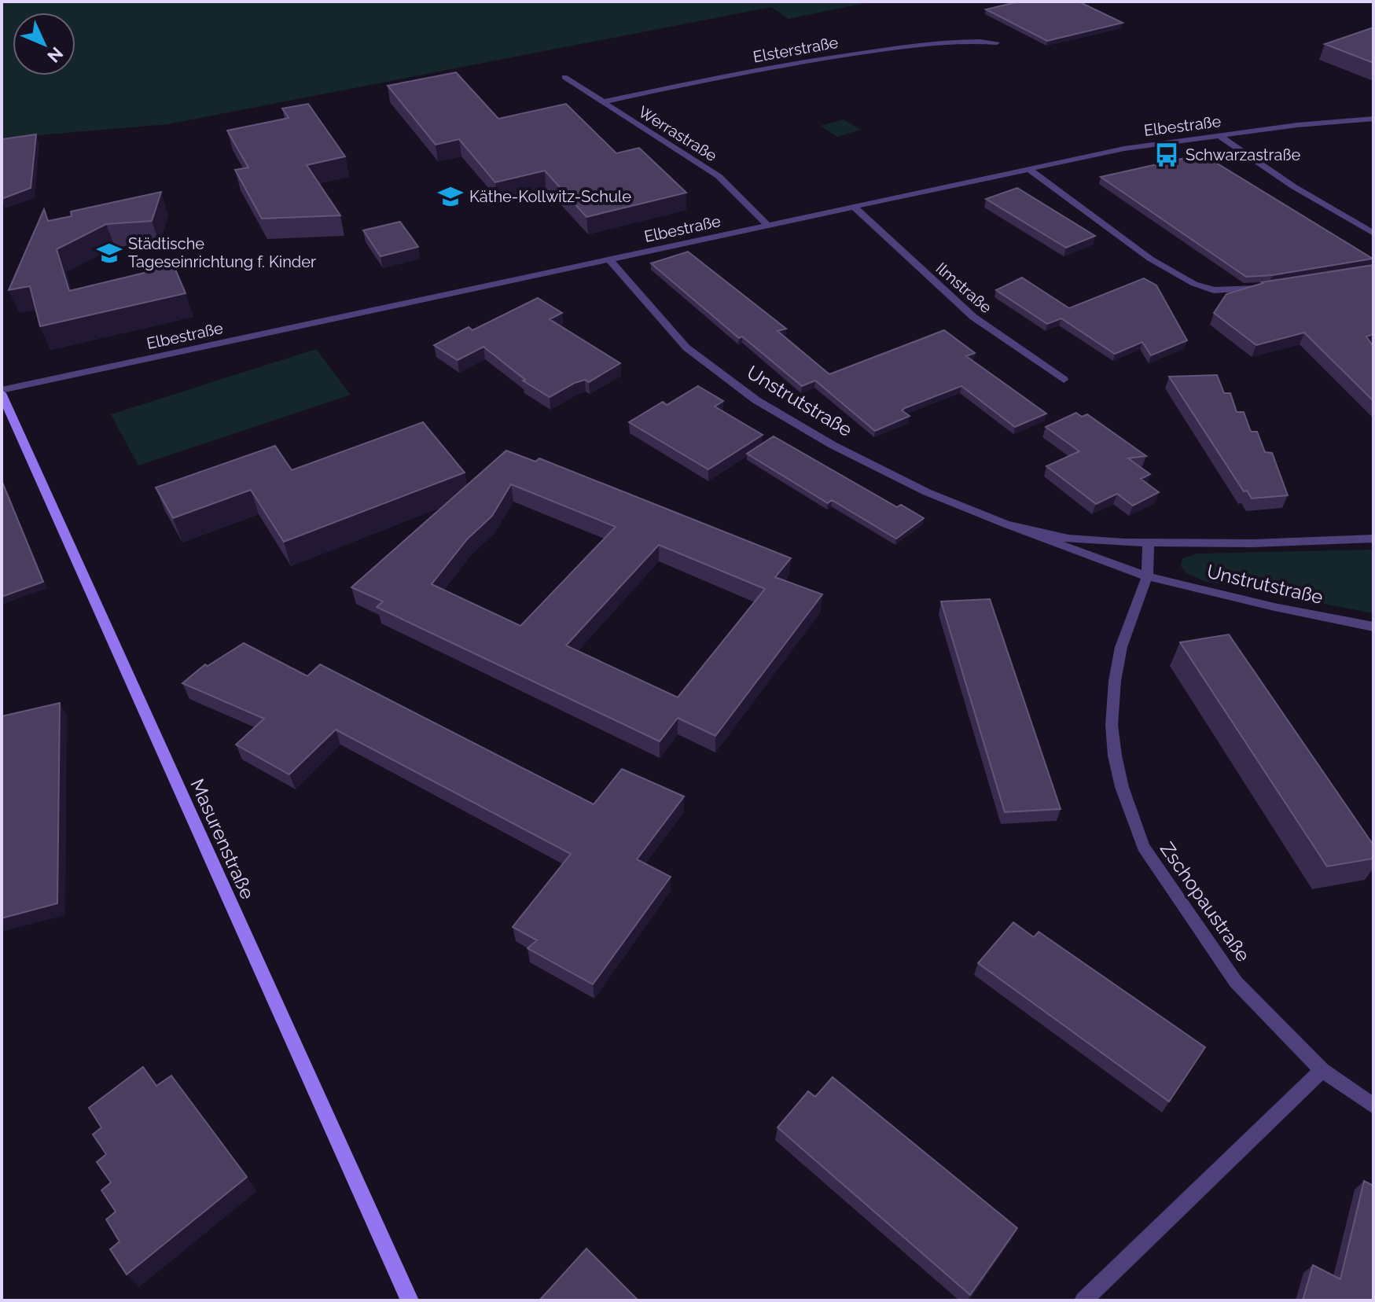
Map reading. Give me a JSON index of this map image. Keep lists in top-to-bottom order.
{
  "streets": {
    "main road": ["Masurenstraße"],
    "street": [
      "Elsterstraße",
      "Elbestraße",
      "Werrastraße",
      "Ilmstraße",
      "Unstrutstraße",
      "Zschopaustraße"
    ]
  },
  "crossings": [
    ["Elsterstraße", "Werrastraße"],
    ["Elbestraße", "Werrastraße"],
    ["Elbestraße", "Ilmstraße"],
    ["Elbestraße", "Unstrutstraße"],
    ["Elbestraße", "Masurenstraße"],
    ["Unstrutstraße", "Zschopaustraße"]
  ],
  "places": {
    "bus stop": ["Schwarzastraße"],
    "school or university": ["Käthe-Kollwitz-Schule", "Städtische Tageseinrichtung f. Kinder"]
  },
  "north": "bottom right"
}
